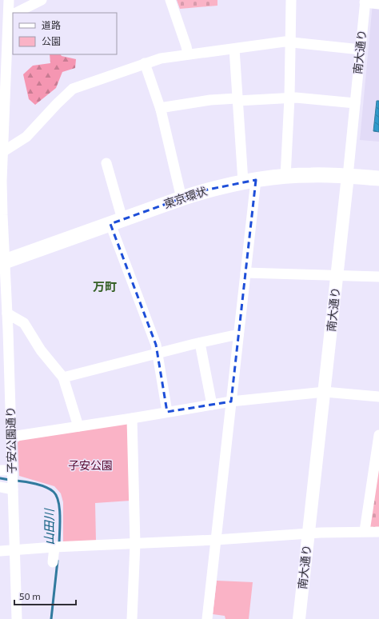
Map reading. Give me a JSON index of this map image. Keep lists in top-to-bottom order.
{
  "streets": {
    "highway": ["東京環状"],
    "main road": ["南大通り"],
    "street": ["子安公園通り"]
  },
  "crossings": [
    ["南大通り", "東京環状"],
    ["東京環状", "子安公園通り"]
  ],
  "districts": ["万町"],
  "water": ["山田川"],
  "parks": ["子安公園"],
  "legend": ["道路", "公園"],
  "scale_bar": "50 m"
}
